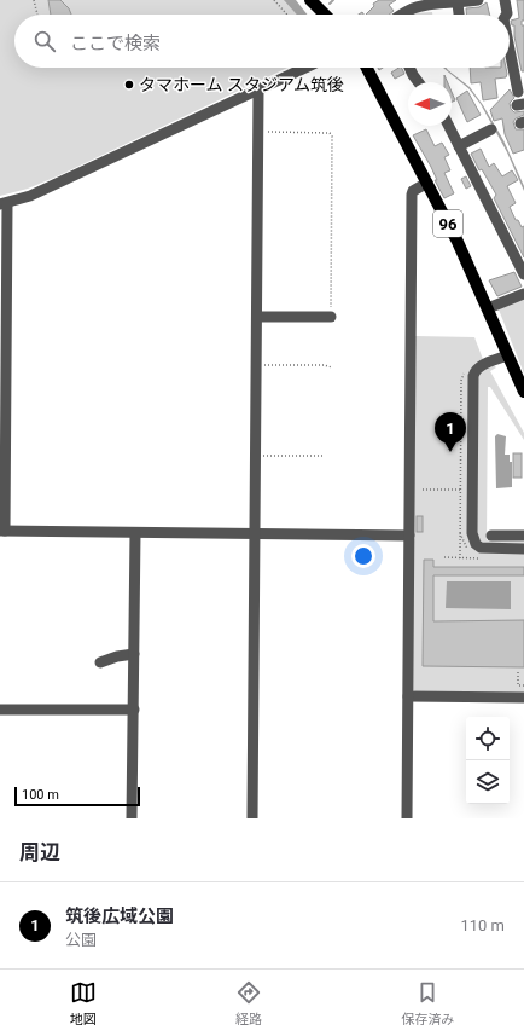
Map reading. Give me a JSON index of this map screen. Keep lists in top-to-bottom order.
{
  "streets": {
    "main road": ["96"]
  },
  "places": ["タマホーム スタジアム筑後"],
  "scale_bar": "100 m",
  "north": "left",
  "page": {
    "search": "ここで検索",
    "pins": "1",
    "scale": "100 m",
    "heading": "周辺",
    "list": [
      {
        "mark": "1",
        "name": "筑後広域公園",
        "note": "公園",
        "value": "110 m"
      }
    ],
    "nav": ["地図", "経路", "保存済み"]
  }
}
